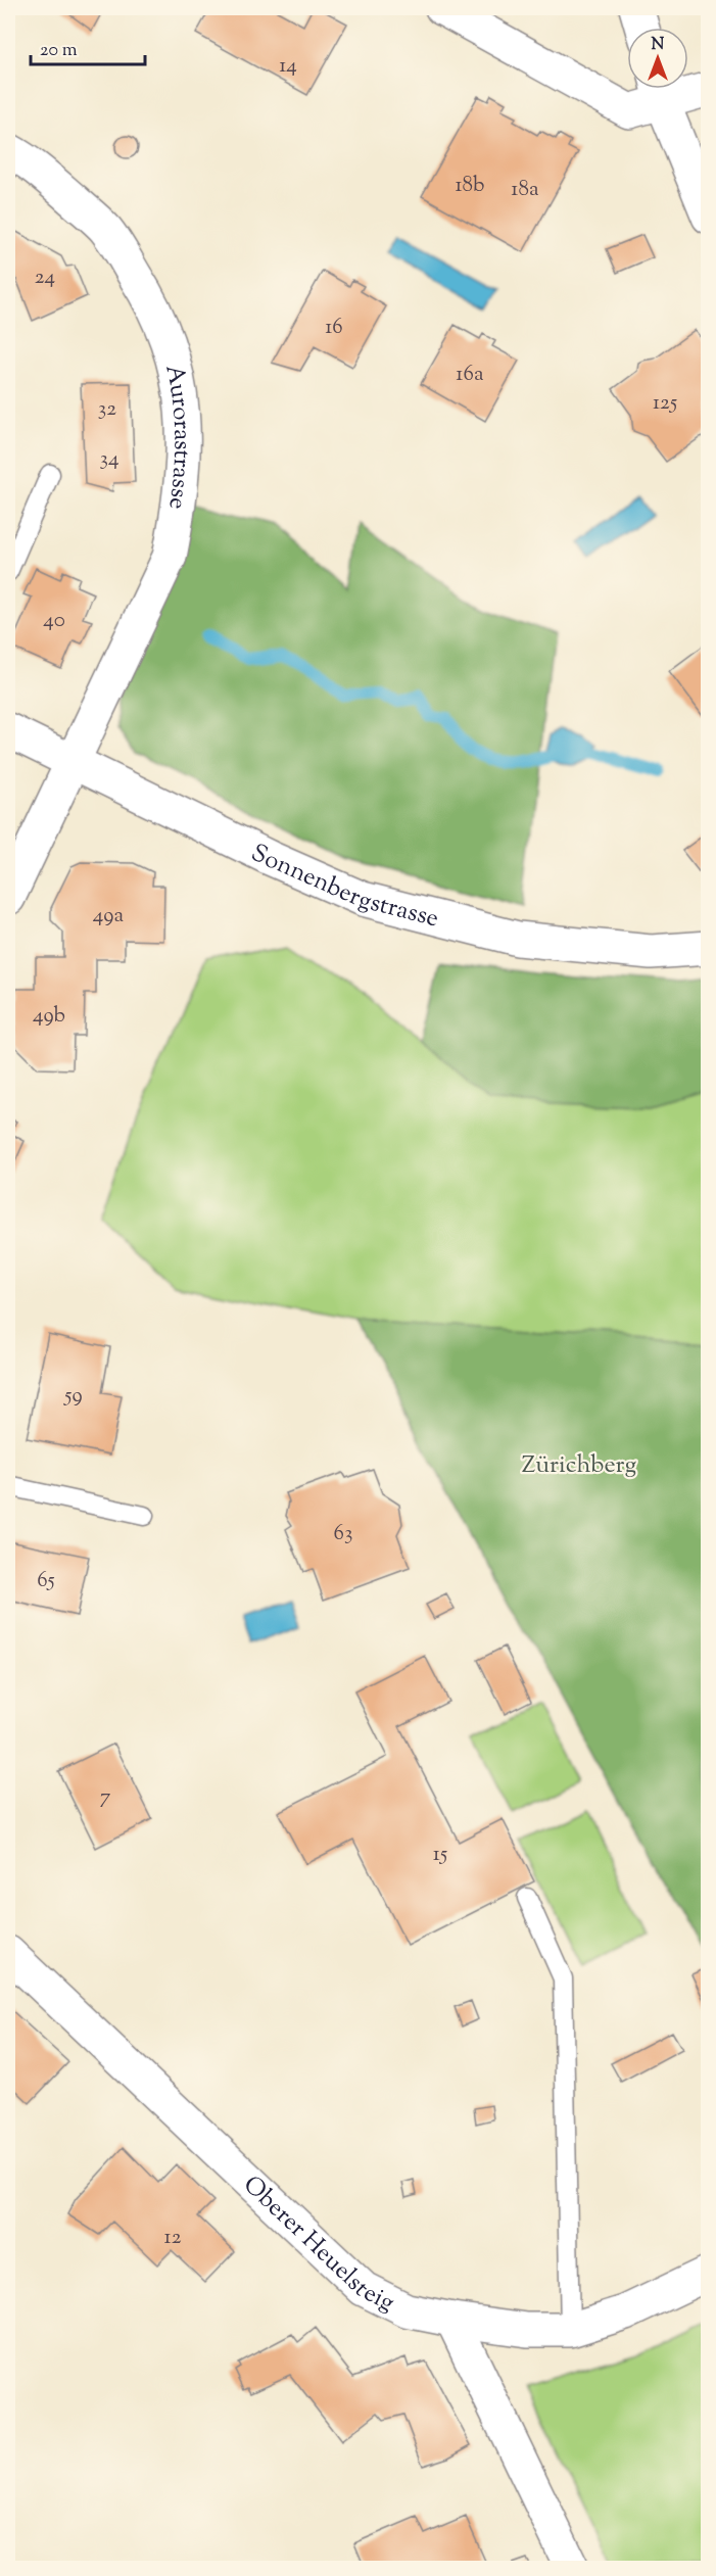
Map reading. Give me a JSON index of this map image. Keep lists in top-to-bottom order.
{
  "streets": {
    "street": ["Aurorastrasse", "Sonnenbergstrasse", "Oberer Heuelsteig"]
  },
  "crossings": [
    ["Aurorastrasse", "Sonnenbergstrasse"]
  ],
  "parks": ["Zürichberg"],
  "house_numbers": [
    "14",
    "18b",
    "18a",
    "24",
    "16",
    "16a",
    "125",
    "32",
    "34",
    "40",
    "49a",
    "49b",
    "59",
    "63",
    "65",
    "7",
    "15",
    "12"
  ],
  "scale_bar": "20 m",
  "north": "top"
}
